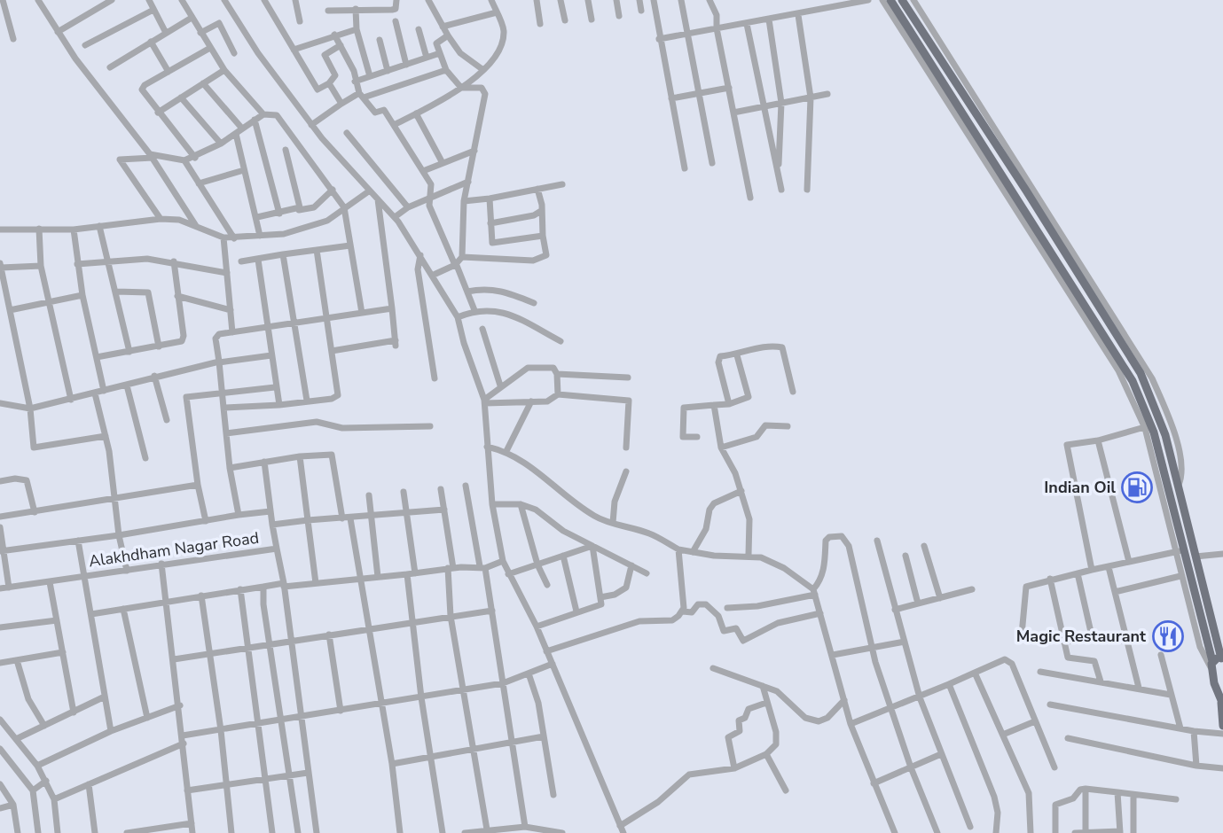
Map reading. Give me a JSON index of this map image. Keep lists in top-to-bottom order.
{
  "streets": {
    "street": ["Alakhdham Nagar Road"]
  },
  "places": {
    "fuel station": ["Indian Oil"],
    "restaurant": ["Magic Restaurant"]
  }
}
